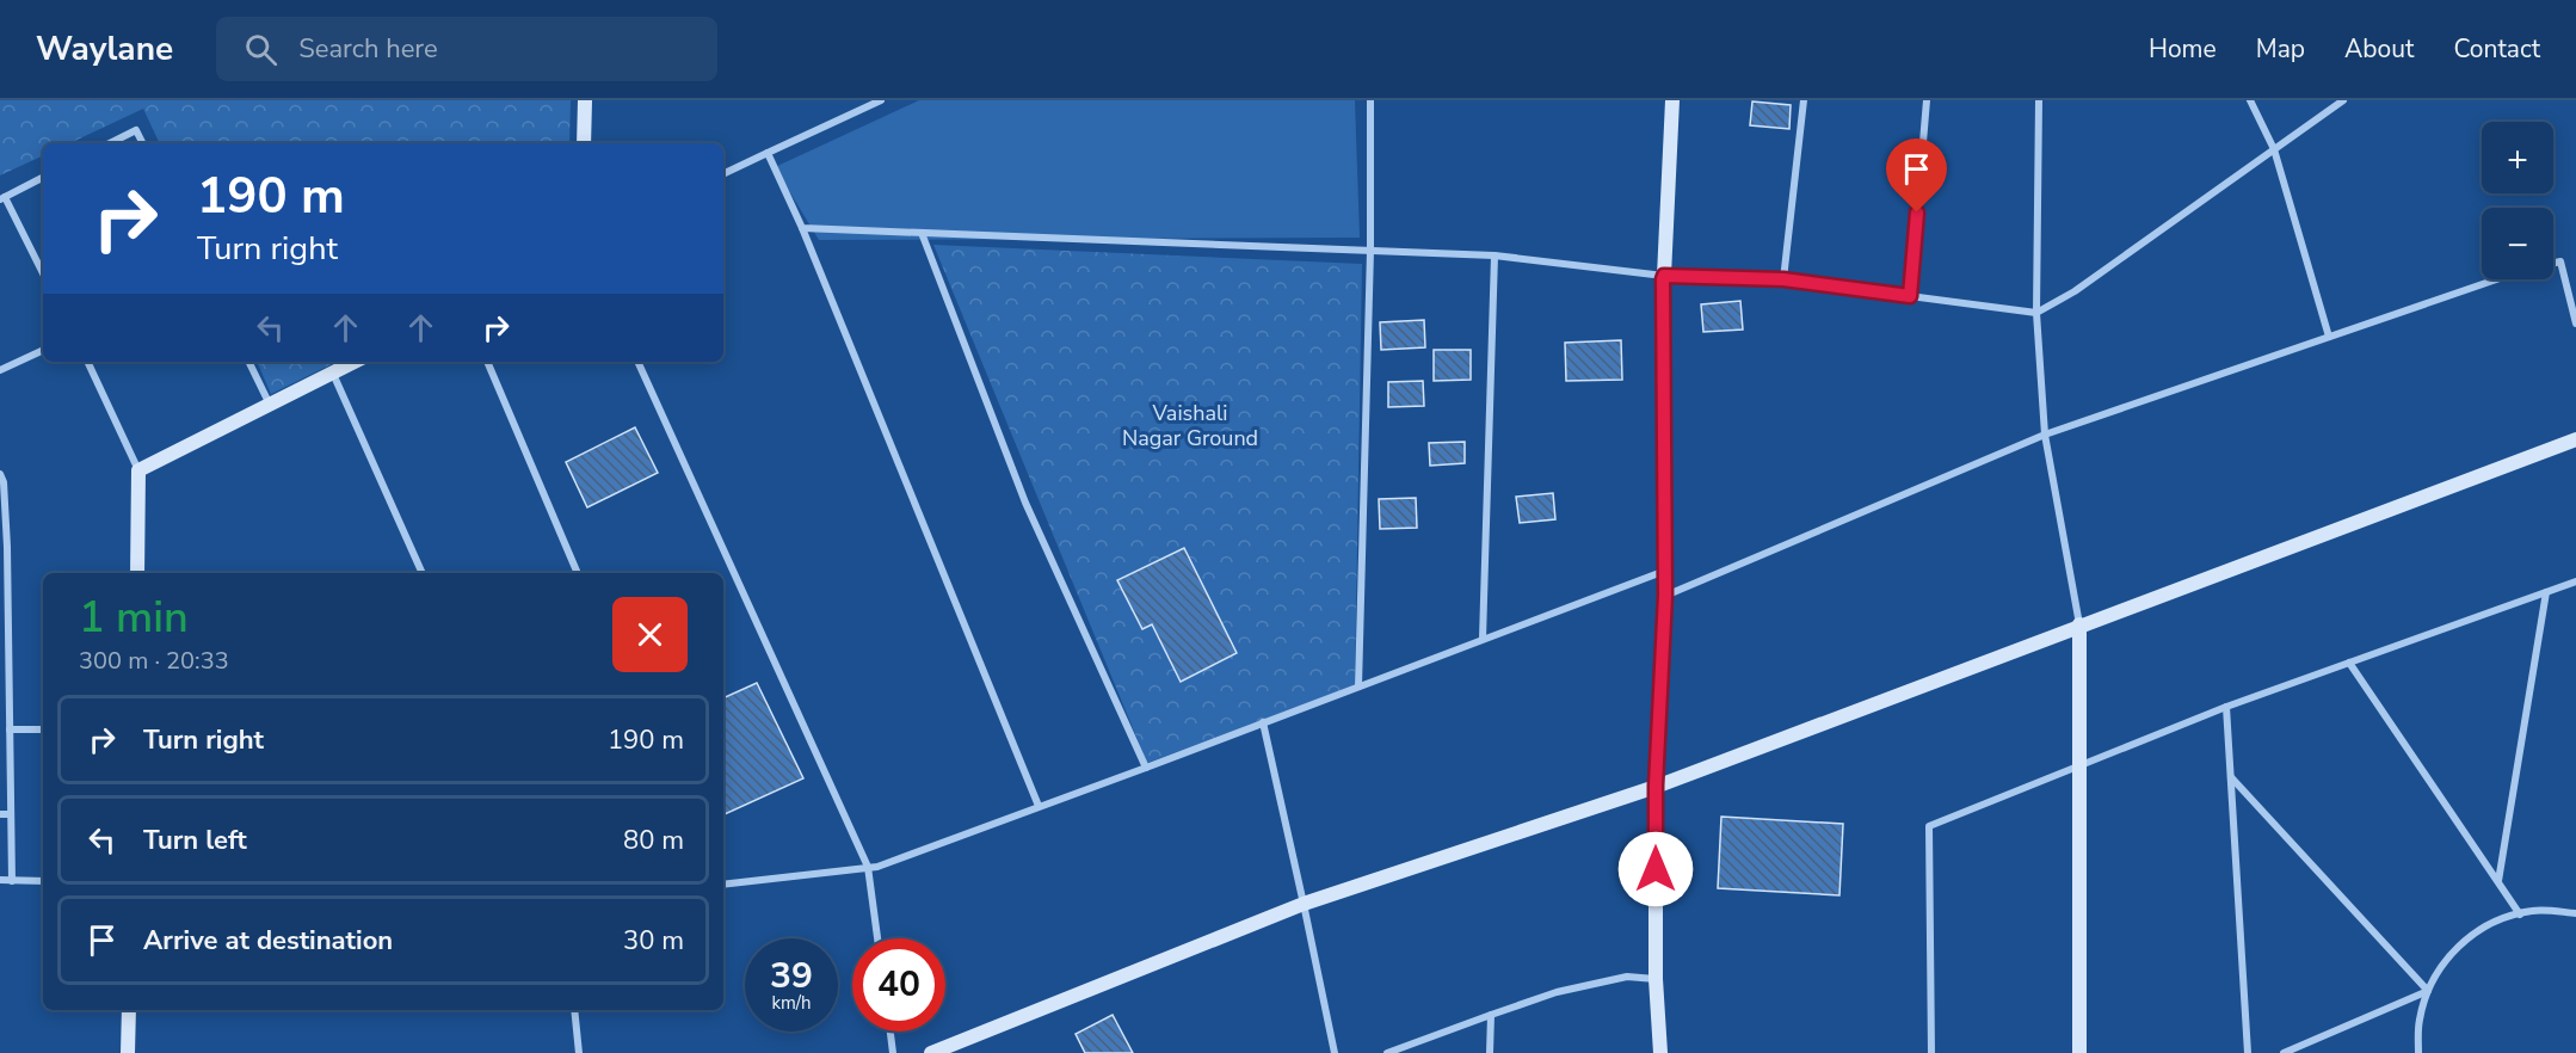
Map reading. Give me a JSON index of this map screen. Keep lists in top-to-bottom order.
{
  "parks": ["Vaishali Nagar Ground"],
  "page": {
    "header": "Waylane",
    "search": "Search here",
    "nav": [
      "Home",
      "Map",
      "About",
      "Contact"
    ],
    "map_buttons": ["+", "−"],
    "turn": ["190 m", "Turn right"],
    "heading": ["1 min", "300 m · 20:33"],
    "list": [
      {
        "name": "Turn right",
        "value": "190 m"
      },
      {
        "name": "Turn left",
        "value": "80 m"
      },
      {
        "name": "Arrive at destination",
        "value": "30 m"
      }
    ],
    "speed": "39 km/h",
    "limit": "40"
  }
}
